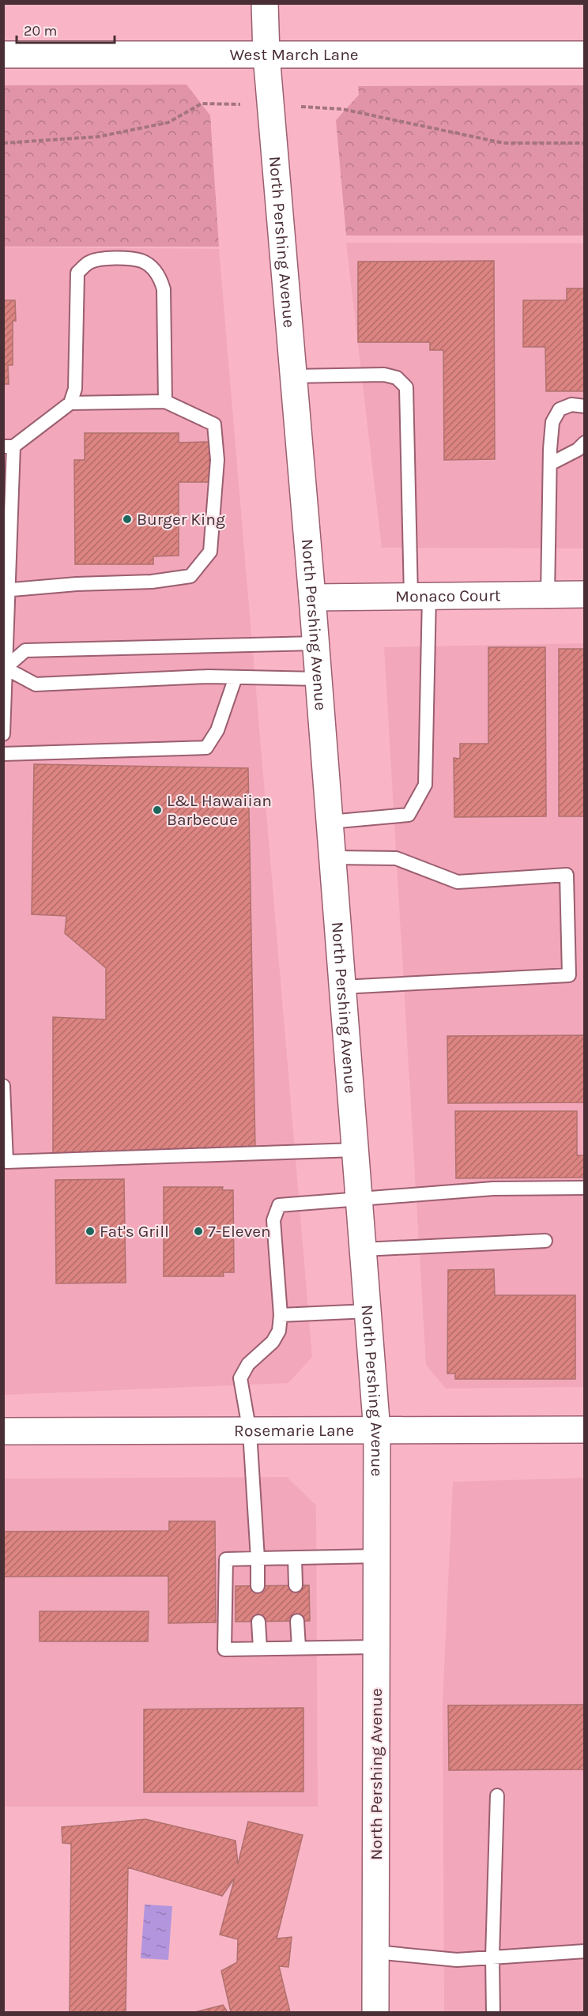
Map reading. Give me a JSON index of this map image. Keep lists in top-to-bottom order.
{
  "streets": {
    "main road": [
      "West March Lane",
      "North Pershing Avenue",
      "Monaco Court",
      "Rosemarie Lane"
    ]
  },
  "crossings": [
    ["West March Lane", "North Pershing Avenue"],
    ["North Pershing Avenue", "Monaco Court"],
    ["North Pershing Avenue", "Rosemarie Lane"]
  ],
  "places": [
    "Burger King",
    "L&L Hawaiian Barbecue",
    "Fat's Grill",
    "7-Eleven"
  ],
  "scale_bar": "20 m"
}
